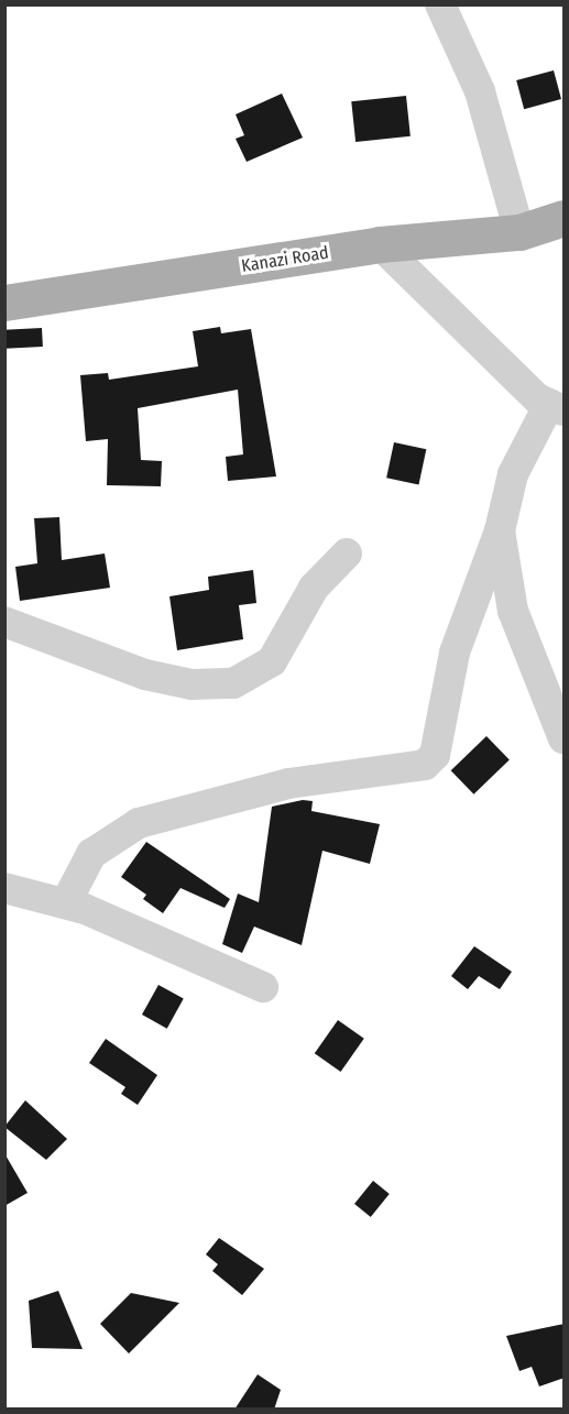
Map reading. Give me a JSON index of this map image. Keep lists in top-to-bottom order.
{
  "streets": {
    "main road": ["Kanazi Road"]
  }
}
